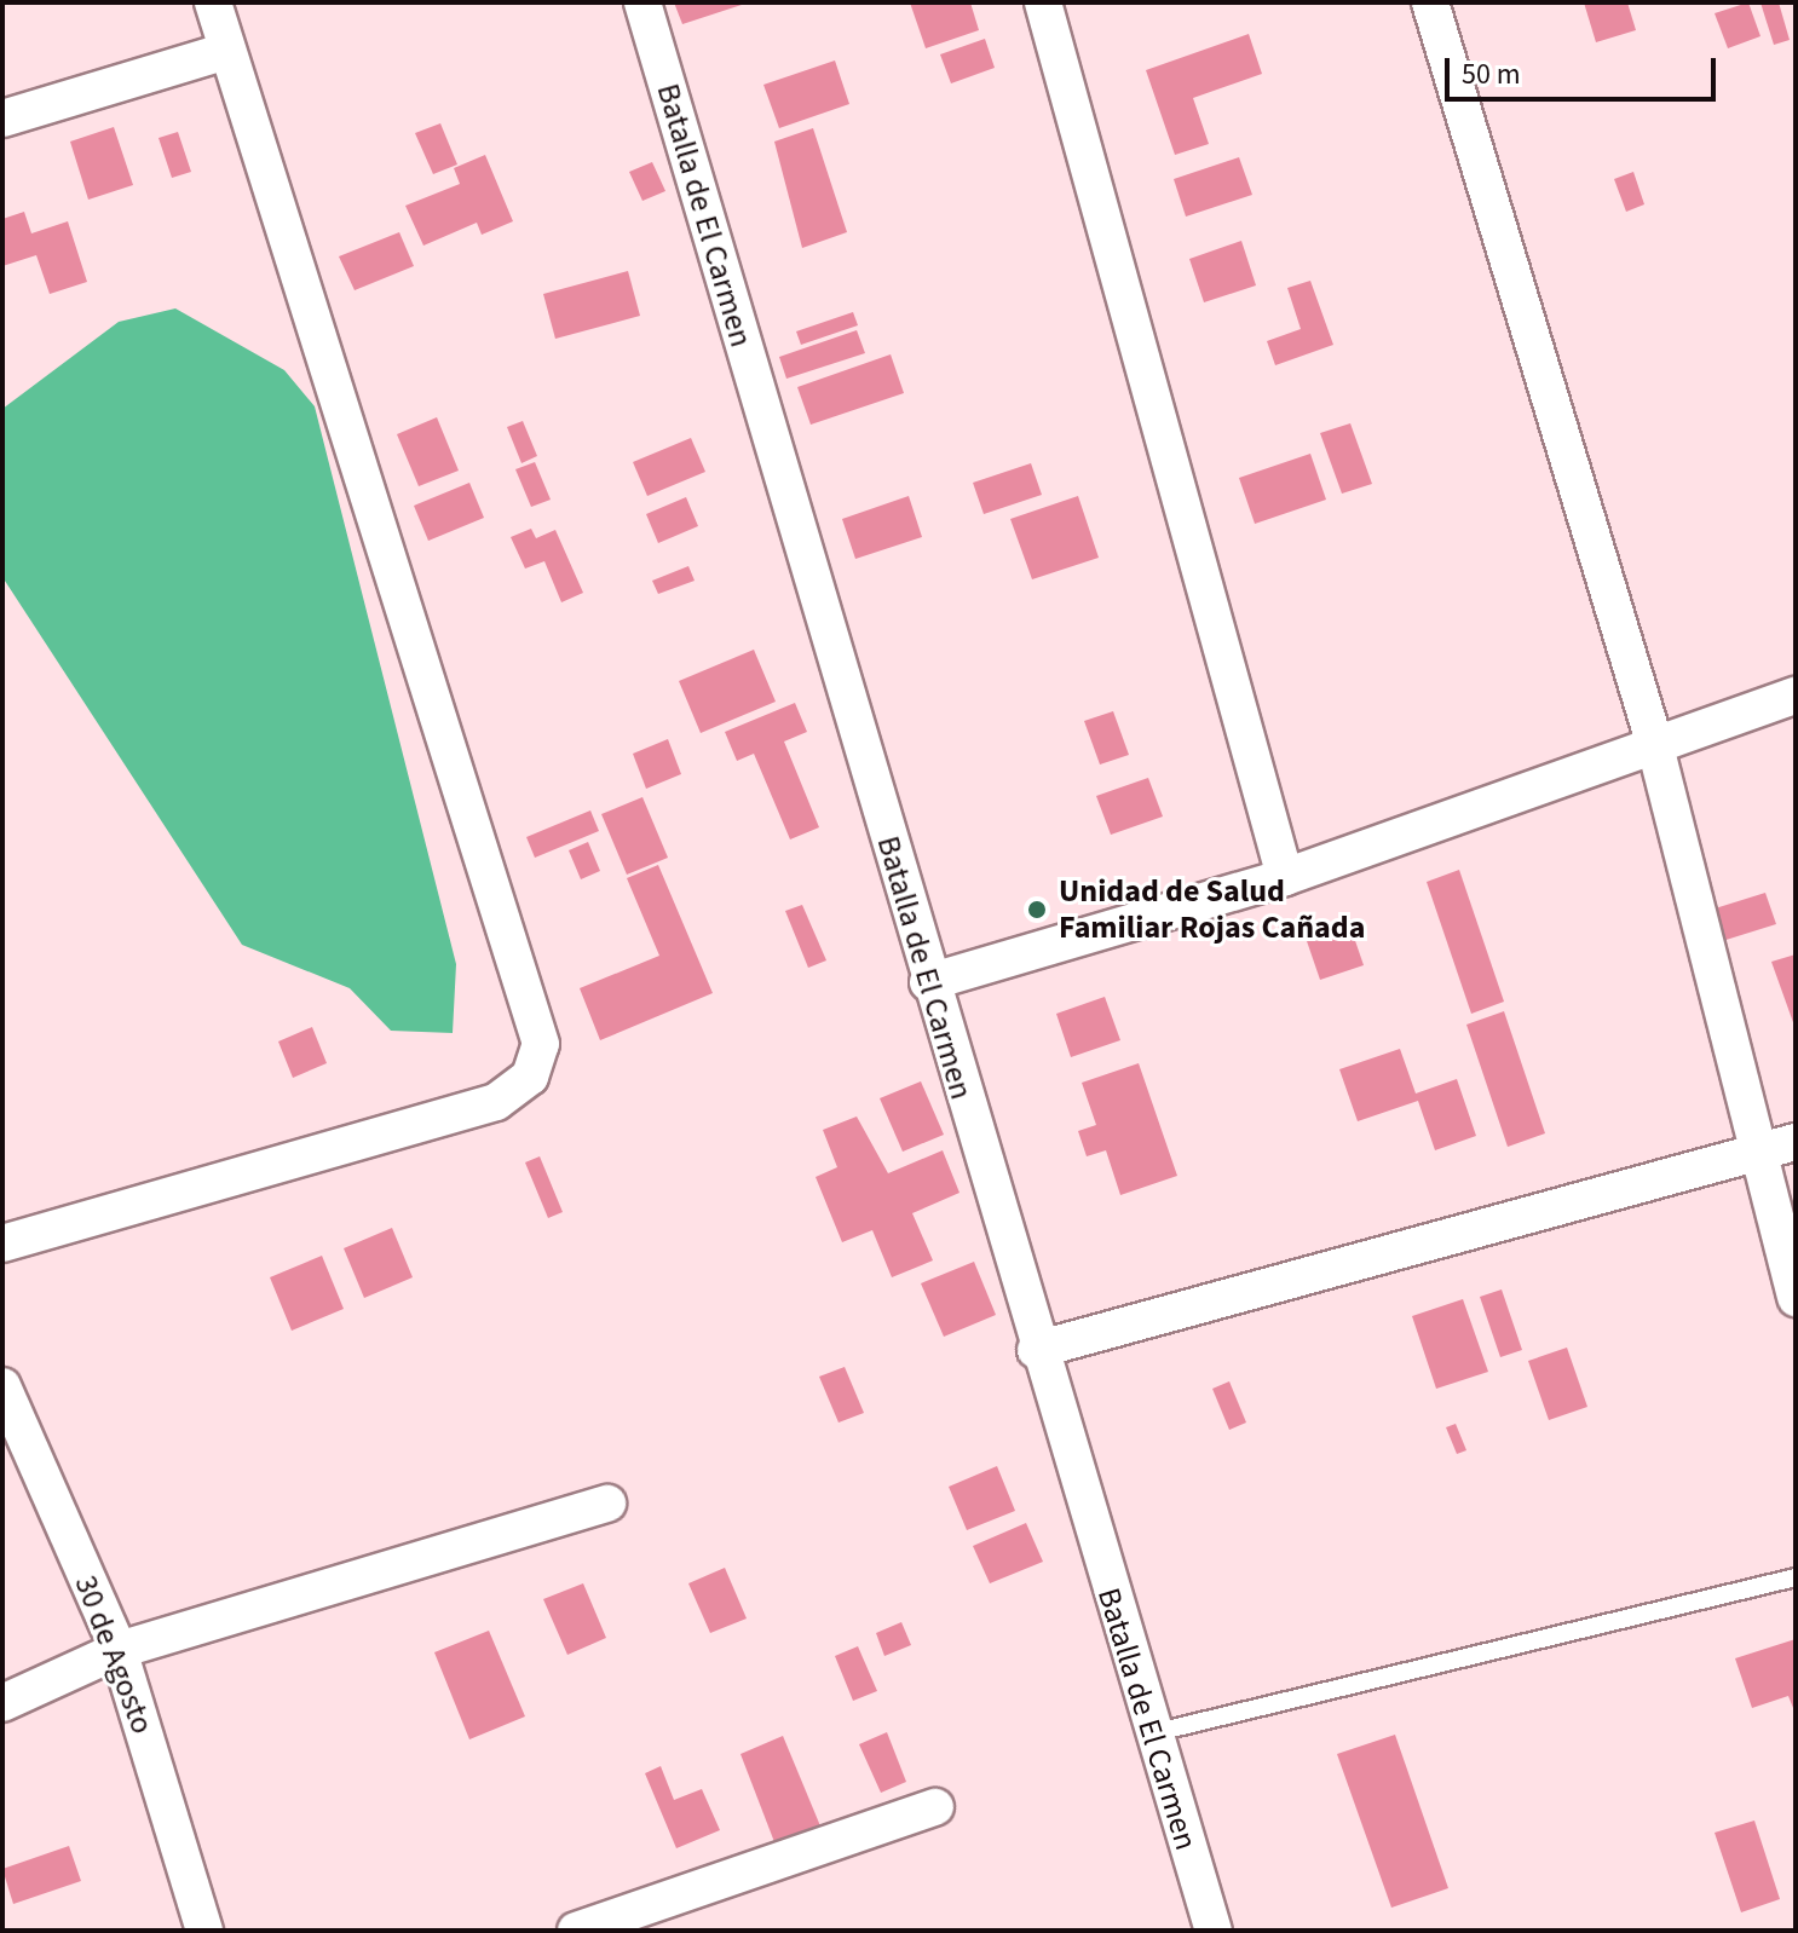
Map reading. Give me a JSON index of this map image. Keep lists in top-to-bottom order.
{
  "streets": {
    "street": ["Batalla de El Carmen", "30 de Agosto"]
  },
  "places": ["Unidad de Salud Familiar Rojas Cañada"],
  "scale_bar": "50 m"
}
